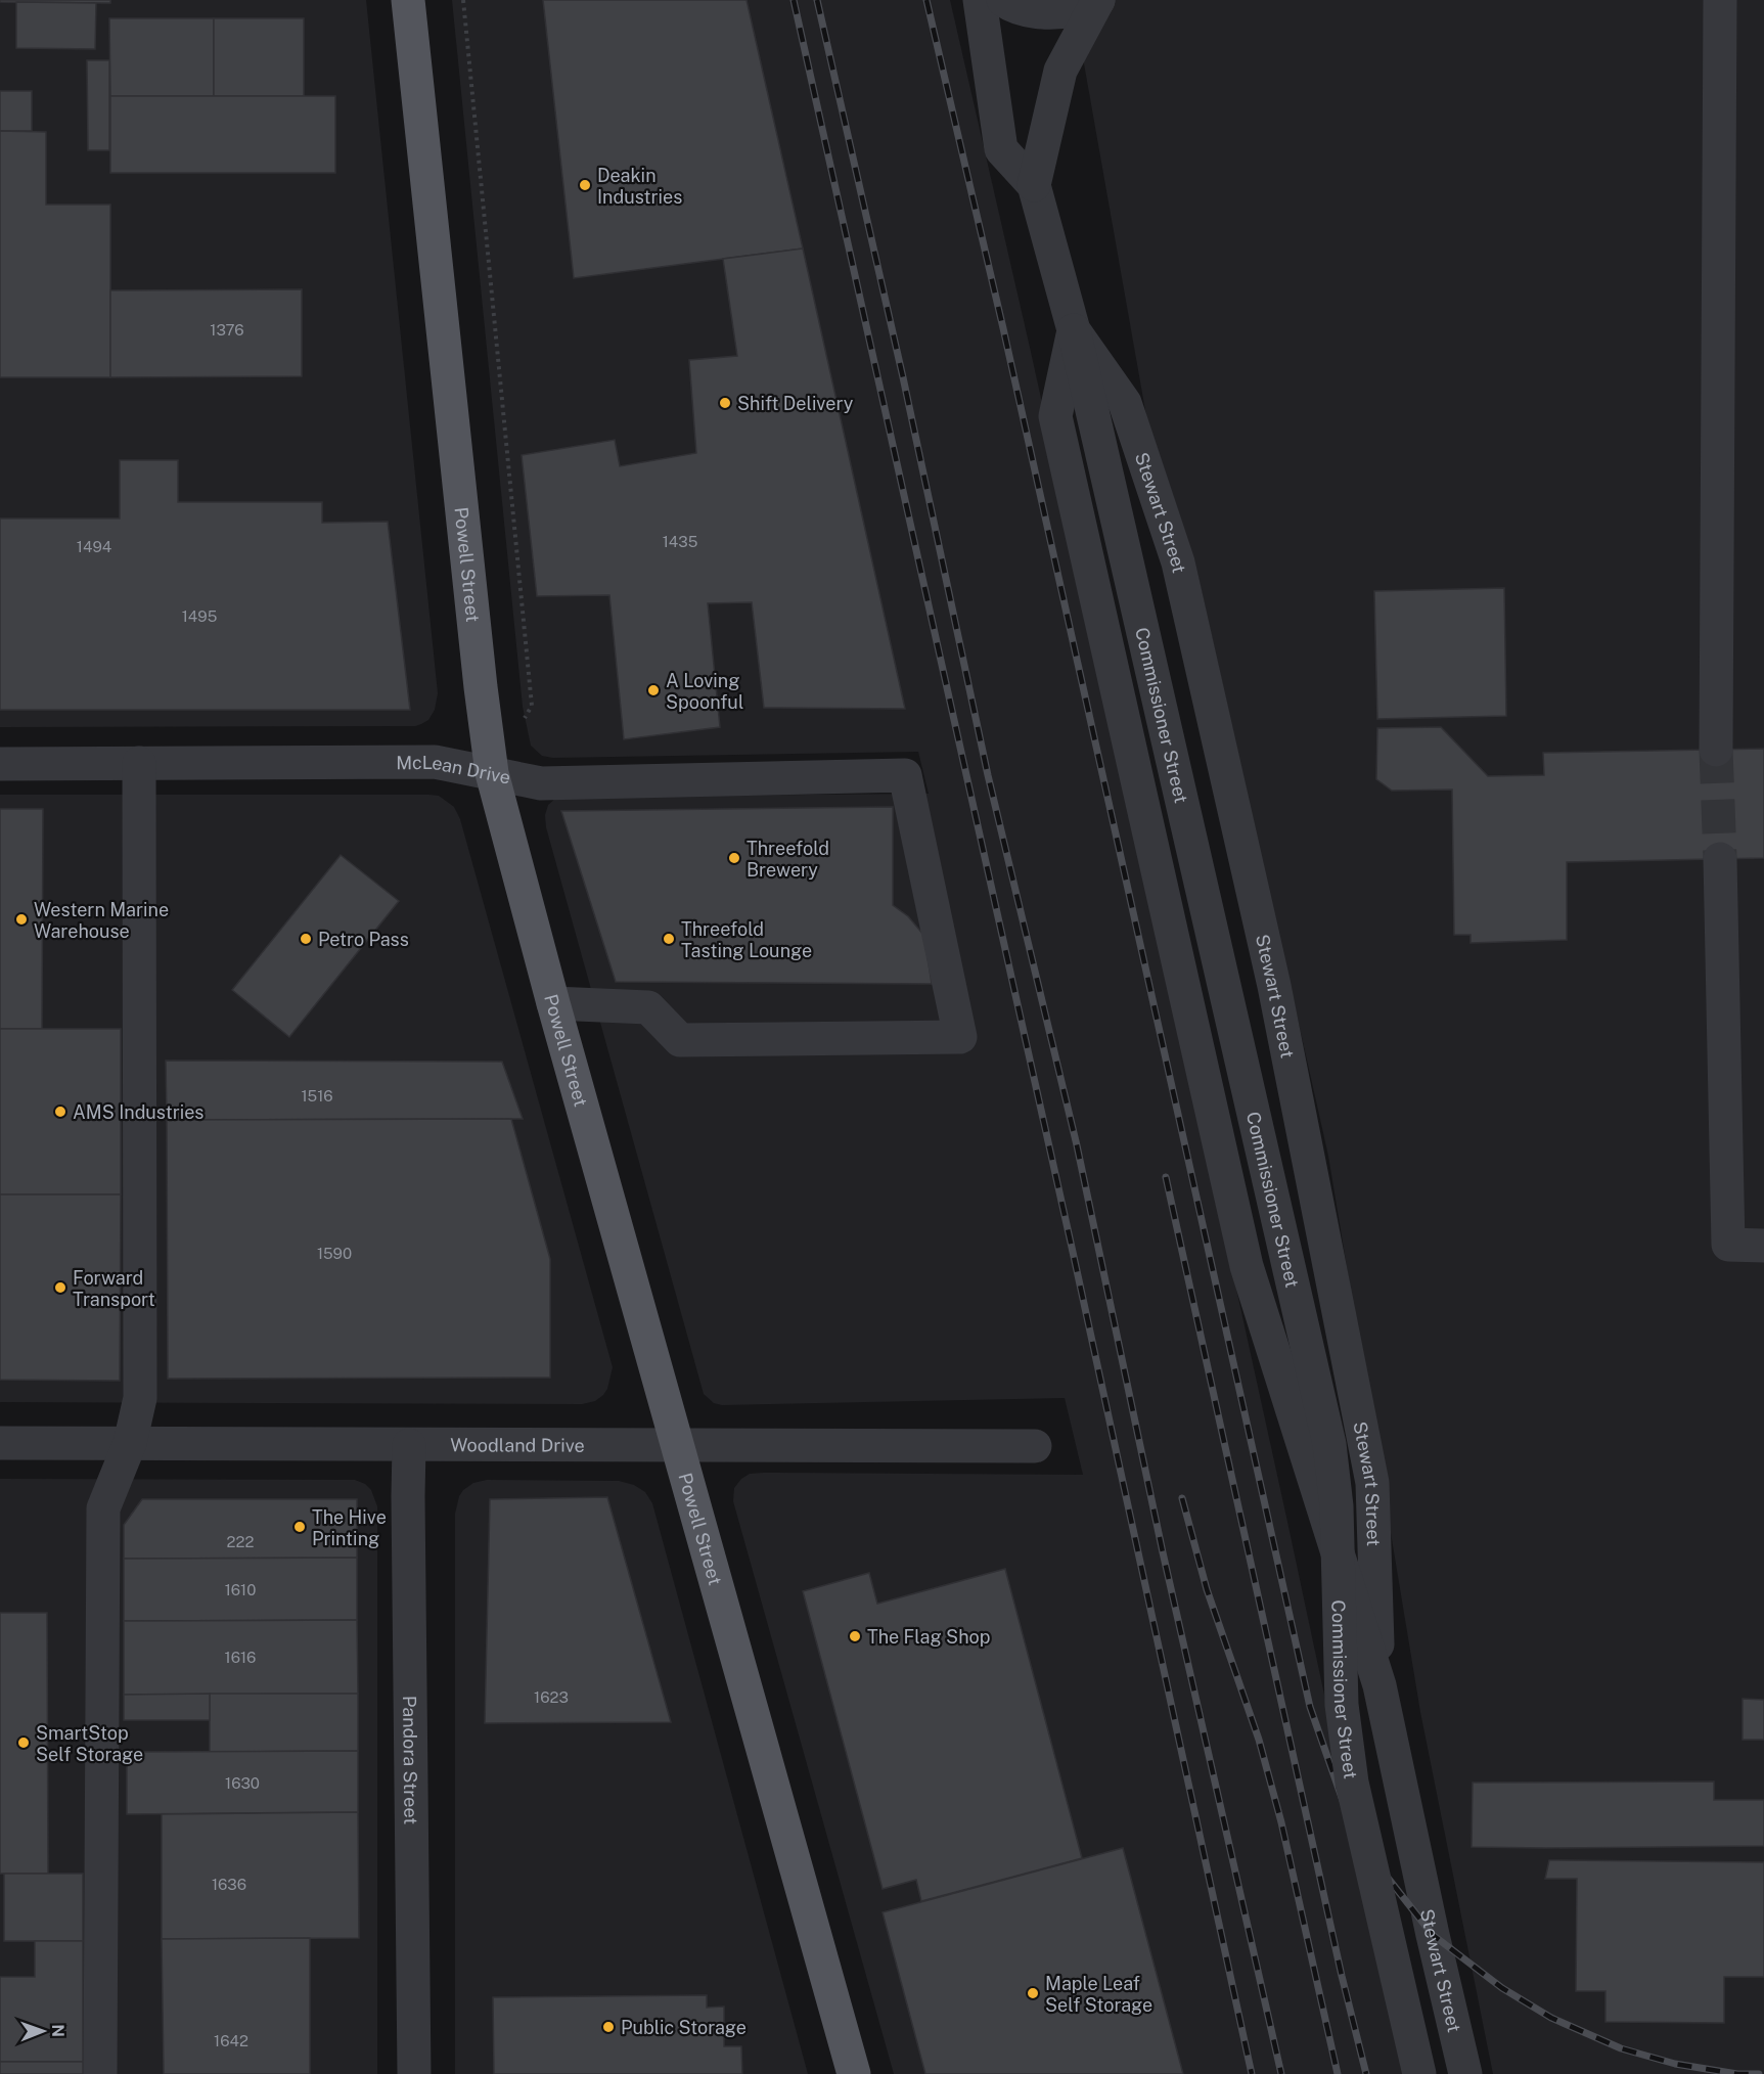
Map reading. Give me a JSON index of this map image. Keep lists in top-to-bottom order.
{
  "streets": {
    "main road": ["Powell Street"],
    "street": [
      "Stewart Street",
      "Commissioner Street",
      "McLean Drive",
      "Woodland Drive",
      "Pandora Street"
    ]
  },
  "crossings": [
    ["Stewart Street", "Commissioner Street"],
    ["Powell Street", "McLean Drive"],
    ["Powell Street", "Woodland Drive"],
    ["Woodland Drive", "Pandora Street"]
  ],
  "places": [
    "Deakin Industries",
    "Shift Delivery",
    "A Loving Spoonful",
    "Threefold Brewery",
    "Western Marine Warehouse",
    "Petro Pass",
    "Threefold Tasting Lounge",
    "AMS Industries",
    "Forward Transport",
    "The Hive Printing",
    "The Flag Shop",
    "SmartStop Self Storage",
    "Maple Leaf Self Storage",
    "Public Storage"
  ],
  "house_numbers": [
    "1376",
    "1435",
    "1494",
    "1495",
    "1516",
    "1590",
    "222",
    "1610",
    "1616",
    "1623",
    "1630",
    "1636",
    "1642"
  ],
  "north": "right"
}
